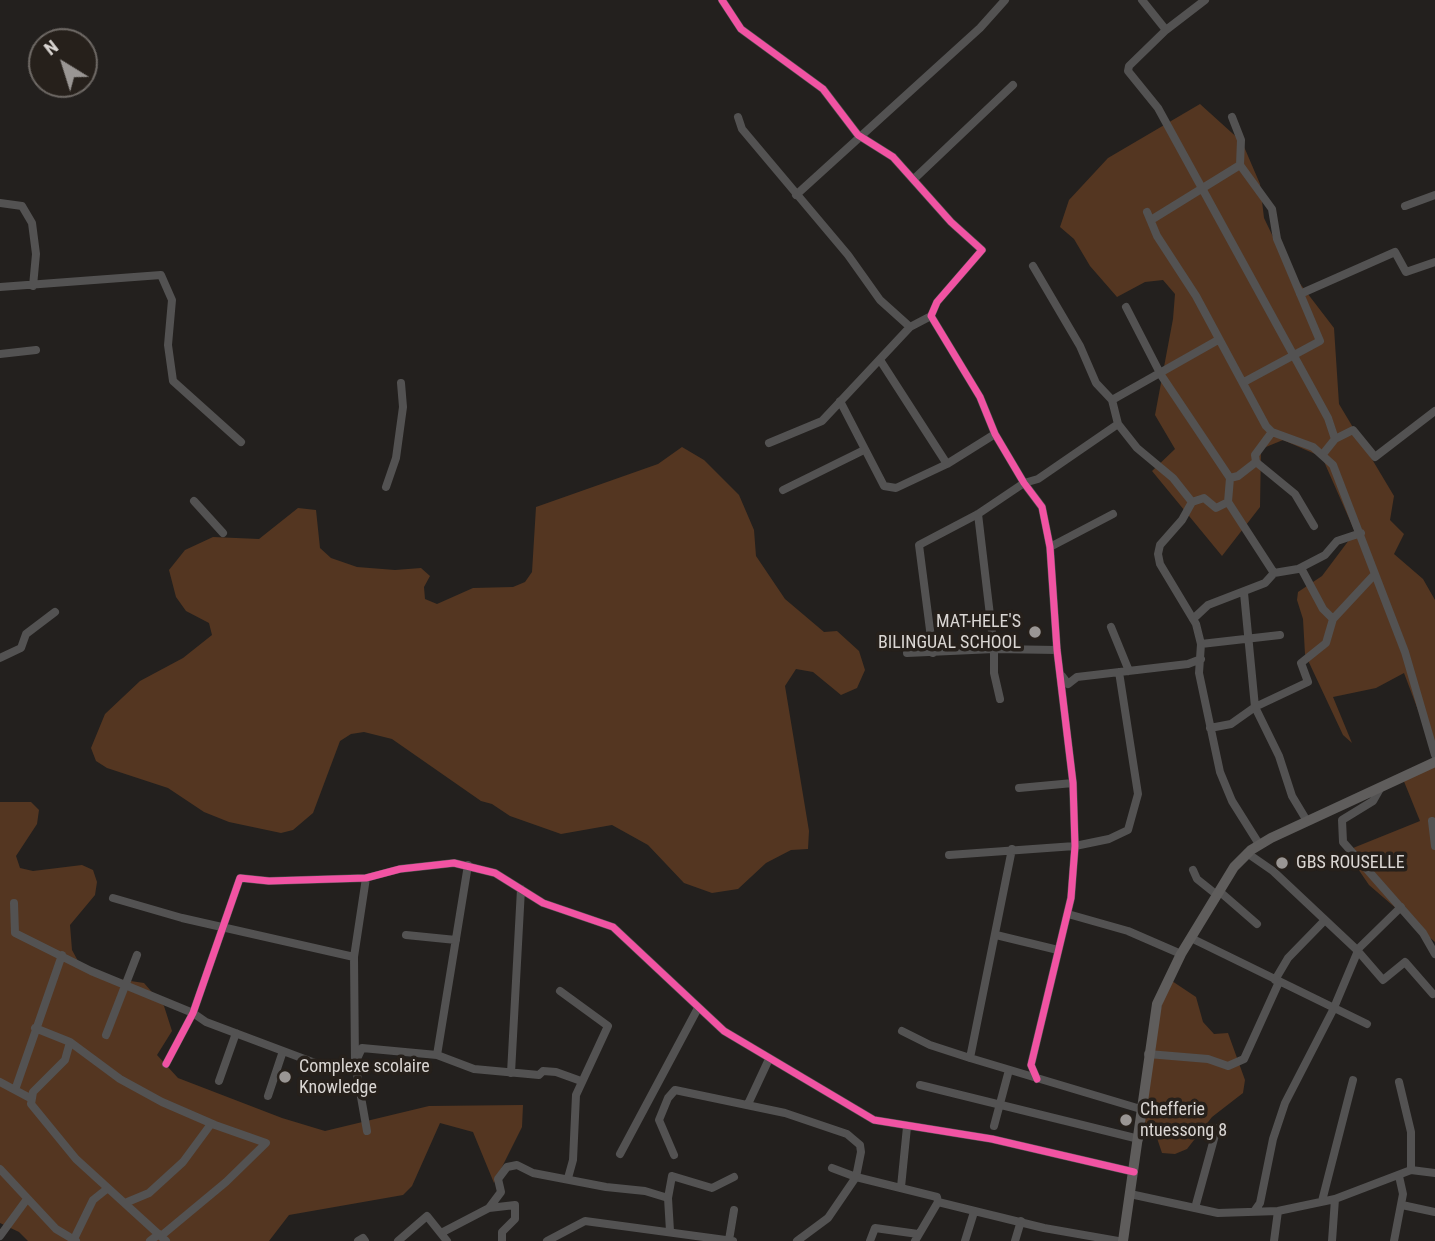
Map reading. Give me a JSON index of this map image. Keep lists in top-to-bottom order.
{
  "places": [
    "MAT-HELE'S BILINGUAL SCHOOL",
    "GBS ROUSELLE",
    "Complexe scolaire Knowledge",
    "Chefferie ntuessong 8"
  ],
  "north": "top left"
}
